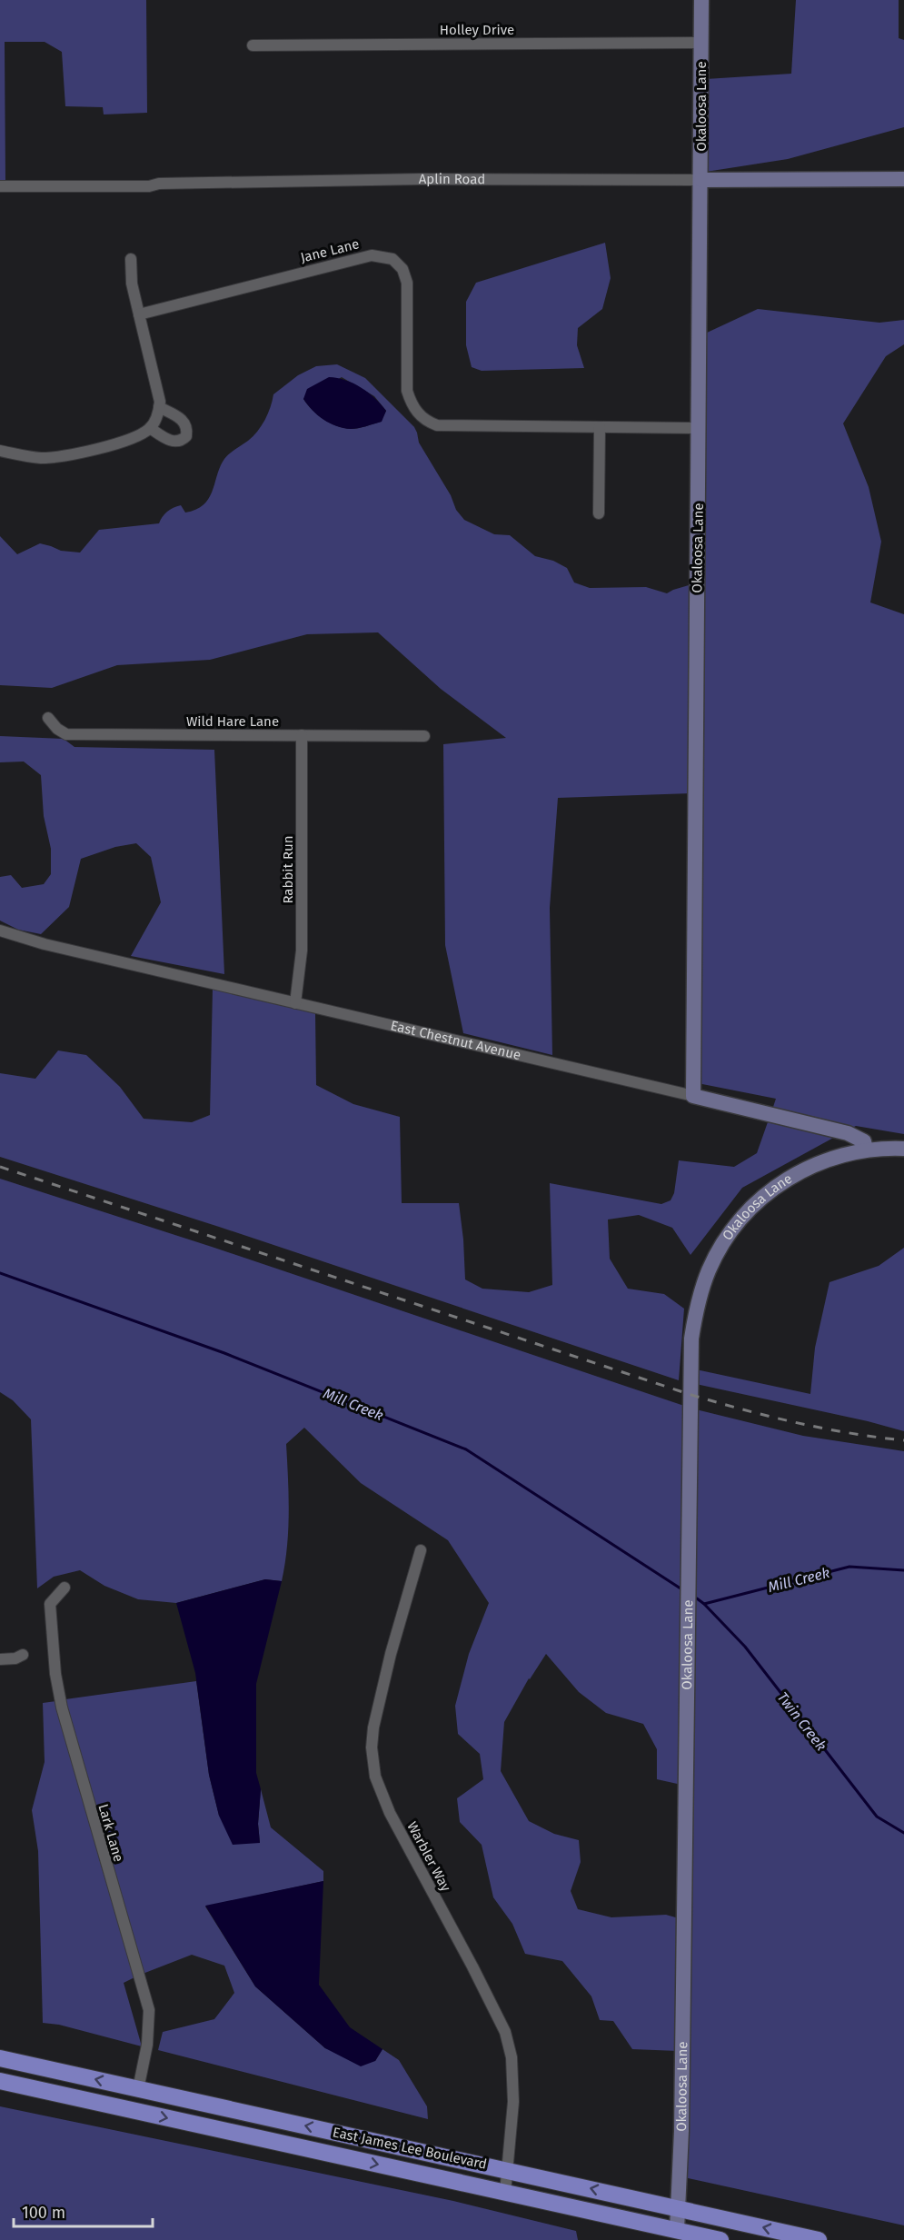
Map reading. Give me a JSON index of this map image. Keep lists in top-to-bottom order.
{
  "streets": {
    "main road": ["East James Lee Boulevard"],
    "street": [
      "Holley Drive",
      "Okaloosa Lane",
      "Aplin Road",
      "Jane Lane",
      "Wild Hare Lane",
      "Rabbit Run",
      "East Chestnut Avenue",
      "Lark Lane",
      "Warbler Way"
    ]
  },
  "crossings": [
    ["Holley Drive", "Okaloosa Lane"],
    ["Okaloosa Lane", "Aplin Road"],
    ["Okaloosa Lane", "Jane Lane"],
    ["Okaloosa Lane", "East Chestnut Avenue"],
    ["Okaloosa Lane", "East James Lee Boulevard"],
    ["Wild Hare Lane", "Rabbit Run"],
    ["Rabbit Run", "East Chestnut Avenue"],
    ["Lark Lane", "East James Lee Boulevard"],
    ["Warbler Way", "East James Lee Boulevard"]
  ],
  "water": ["Mill Creek", "Twin Creek"],
  "scale_bar": "100 m"
}
